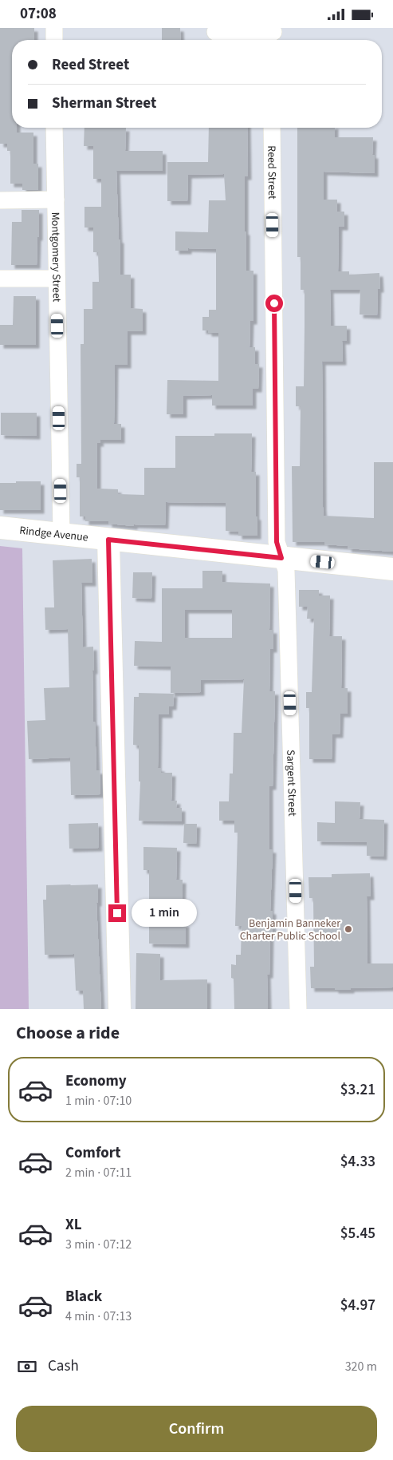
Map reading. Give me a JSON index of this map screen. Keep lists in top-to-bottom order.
{
  "streets": {
    "street": [
      "Reed Street",
      "Montgomery Street",
      "Rindge Avenue",
      "Sargent Street"
    ]
  },
  "crossings": [
    ["Reed Street", "Rindge Avenue"],
    ["Reed Street", "Sargent Street"],
    ["Montgomery Street", "Rindge Avenue"],
    ["Rindge Avenue", "Sargent Street"]
  ],
  "places": ["Benjamin Banneker Charter Public School"],
  "page": {
    "status": "07:08",
    "banner": ["Reed Street", "Sherman Street"],
    "bubble": "1 min",
    "heading": "Choose a ride",
    "list": [
      {
        "name": "Economy",
        "note": "1 min · 07:10",
        "value": "$3.21"
      },
      {
        "name": "Comfort",
        "note": "2 min · 07:11",
        "value": "$4.33"
      },
      {
        "name": "XL",
        "note": "3 min · 07:12",
        "value": "$5.45"
      },
      {
        "name": "Black",
        "note": "4 min · 07:13",
        "value": "$4.97"
      }
    ],
    "pay": ["Cash", "320 m"],
    "buttons": "Confirm"
  }
}
